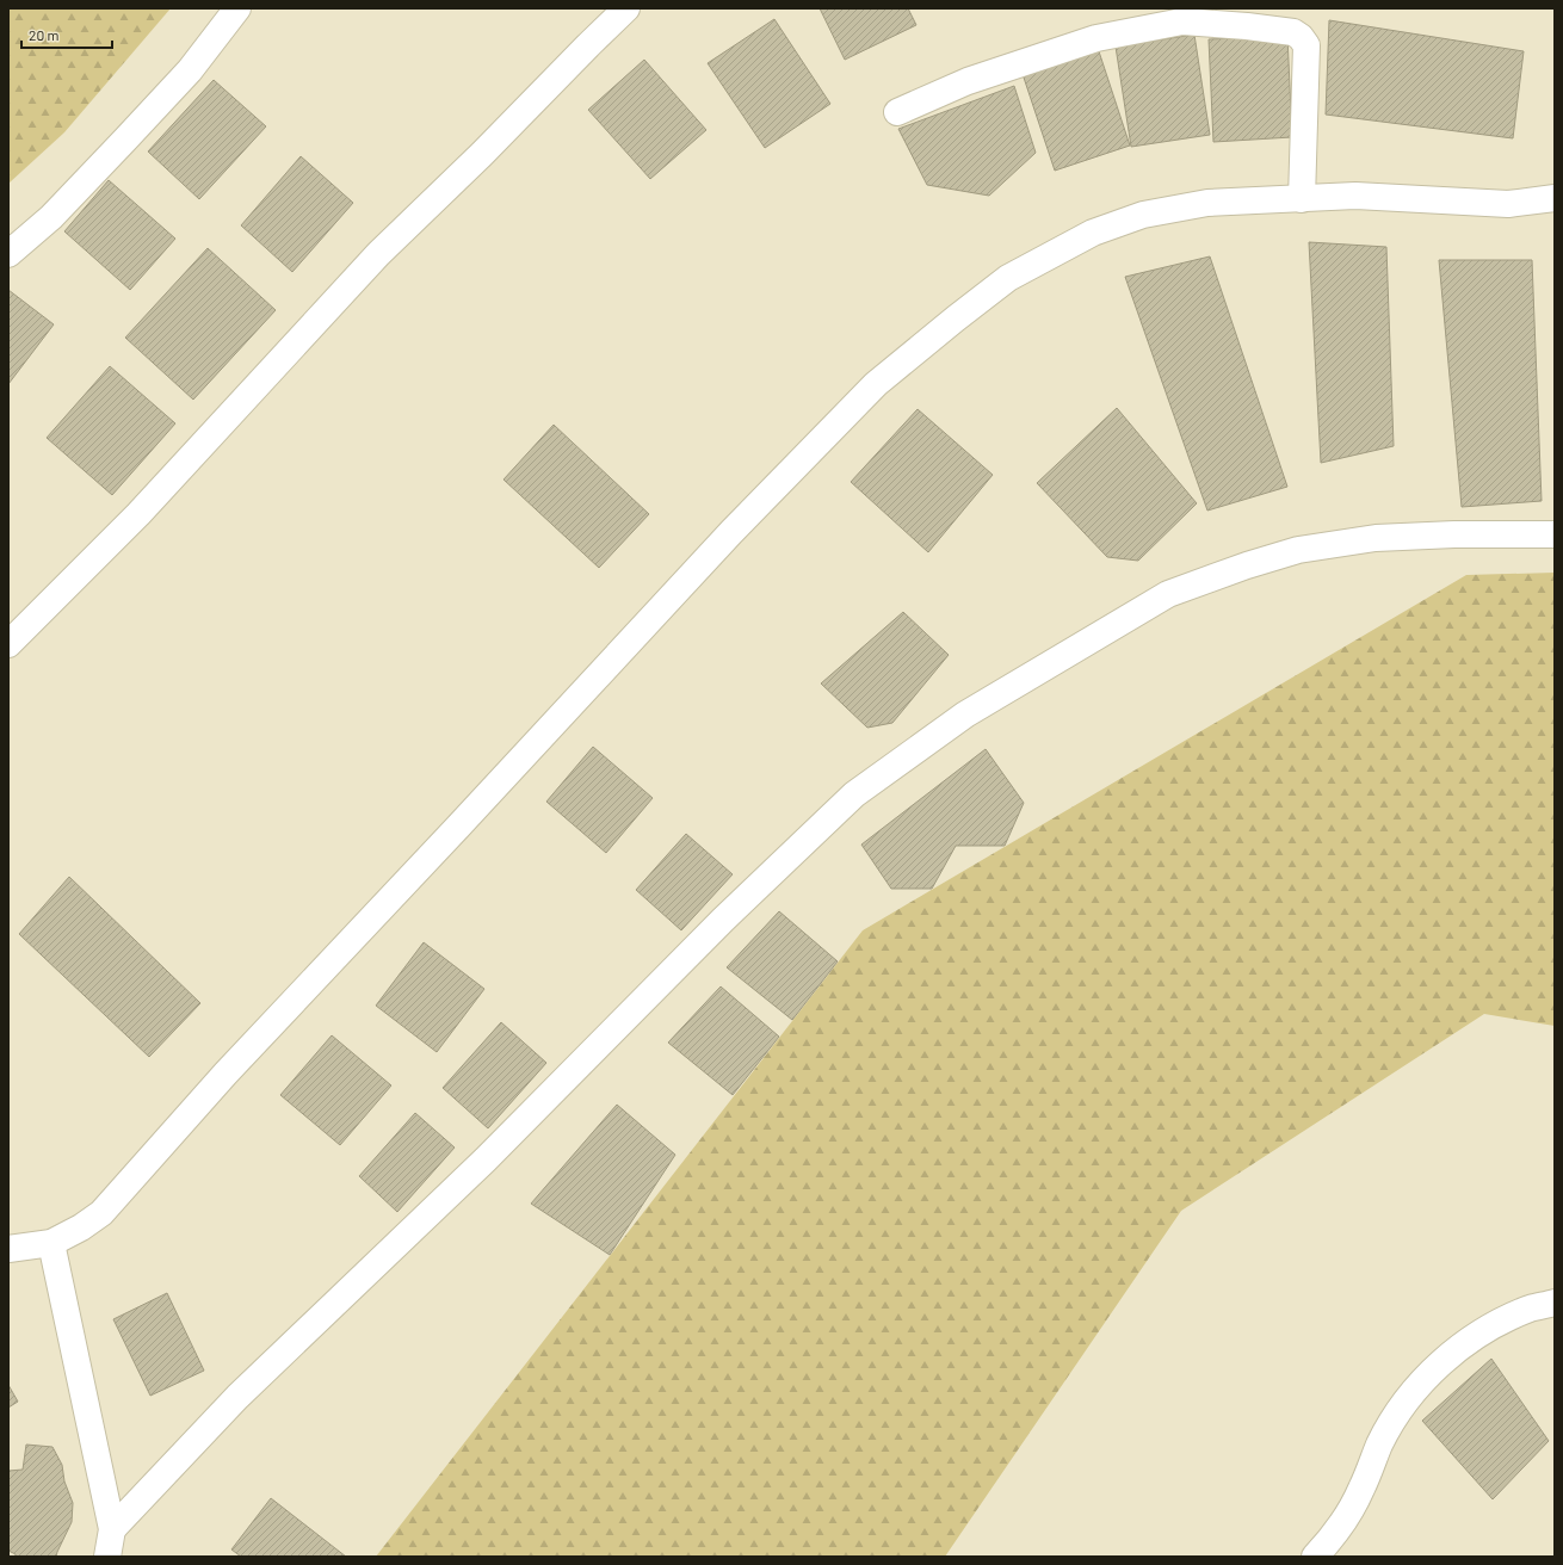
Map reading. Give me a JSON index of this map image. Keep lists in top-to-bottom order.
{
  "scale_bar": "20 m"
}
